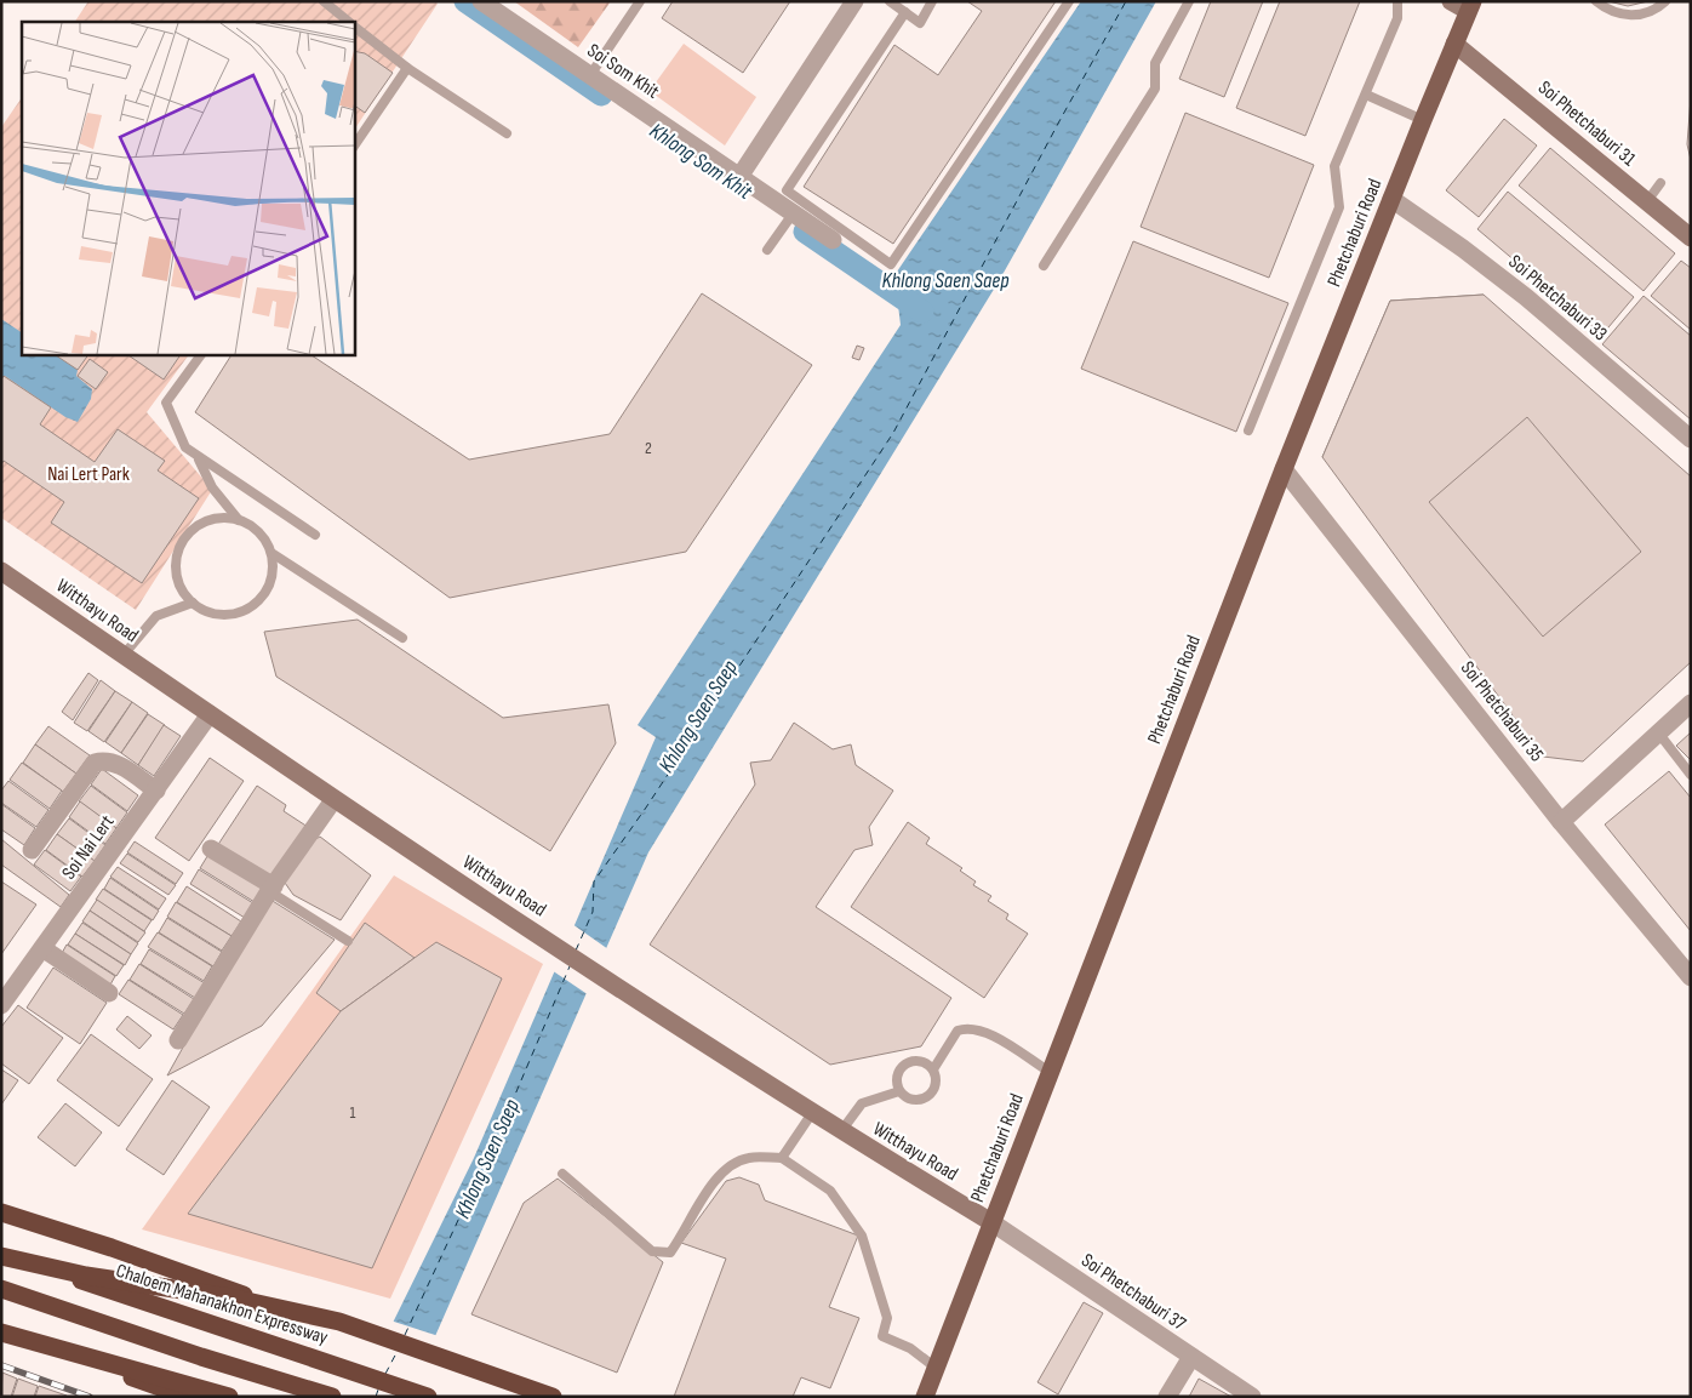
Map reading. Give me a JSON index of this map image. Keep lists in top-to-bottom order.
{
  "streets": {
    "highway": ["Chaloem Mahanakhon Expressway"],
    "main road": ["Phetchaburi Road"],
    "street": [
      "Soi Som Khit",
      "Soi Phetchaburi 31",
      "Soi Phetchaburi 33",
      "Witthayu Road",
      "Soi Phetchaburi 35",
      "Soi Nai Lert",
      "Soi Phetchaburi 37"
    ]
  },
  "crossings": [
    ["Soi Phetchaburi 31", "Phetchaburi Road"],
    ["Phetchaburi Road", "Soi Phetchaburi 33"],
    ["Phetchaburi Road", "Witthayu Road"],
    ["Phetchaburi Road", "Soi Phetchaburi 35"],
    ["Phetchaburi Road", "Soi Phetchaburi 37"],
    ["Witthayu Road", "Soi Nai Lert"],
    ["Witthayu Road", "Soi Phetchaburi 37"]
  ],
  "water": ["Khlong Som Khit", "Khlong Saen Saep"],
  "parks": ["Nai Lert Park"],
  "house_numbers": ["2", "1"]
}
